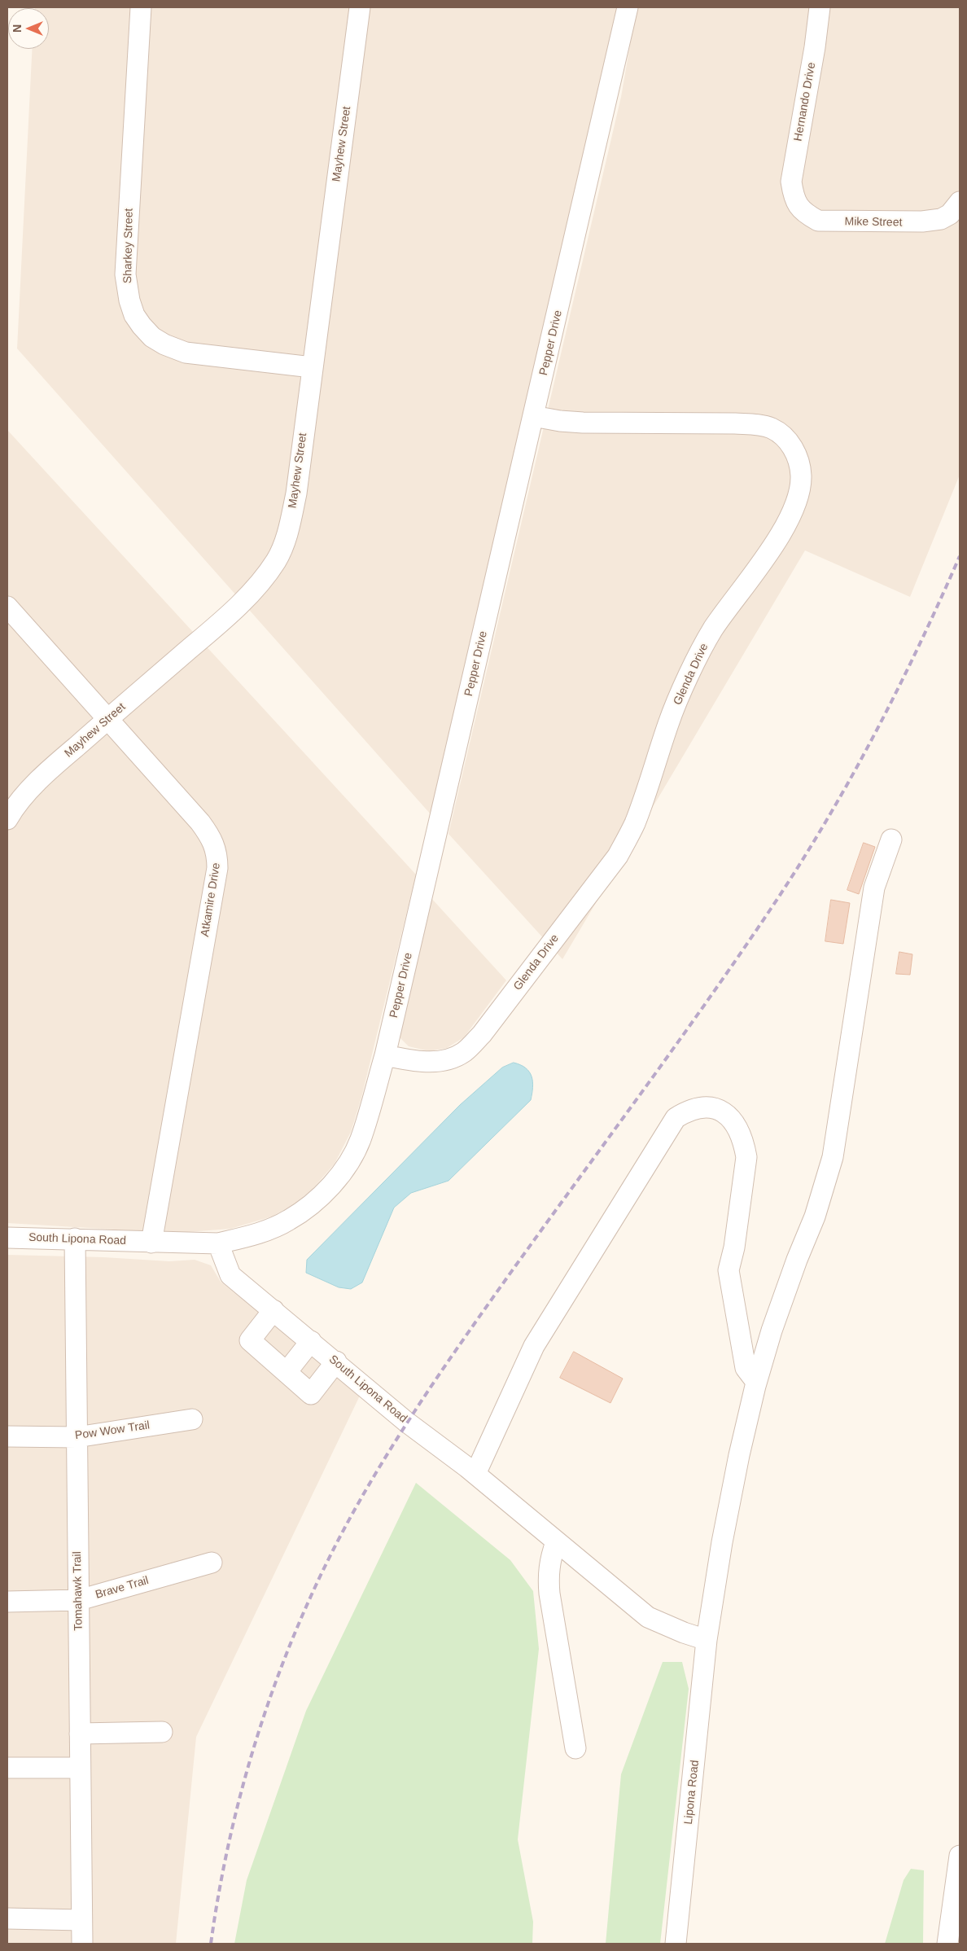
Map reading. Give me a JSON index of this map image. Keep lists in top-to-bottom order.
{
  "streets": {
    "street": [
      "Hernando Drive",
      "Mayhew Street",
      "Mike Street",
      "Sharkey Street",
      "Pepper Drive",
      "Glenda Drive",
      "Atkamire Drive",
      "South Lipona Road",
      "Pow Wow Trail",
      "Brave Trail",
      "Tomahawk Trail",
      "Lipona Road"
    ]
  },
  "crossings": [
    ["Hernando Drive", "Mike Street"],
    ["Mayhew Street", "Sharkey Street"],
    ["Mayhew Street", "Atkamire Drive"],
    ["Pepper Drive", "Glenda Drive"],
    ["Pepper Drive", "South Lipona Road"],
    ["Atkamire Drive", "South Lipona Road"],
    ["South Lipona Road", "Tomahawk Trail"],
    ["South Lipona Road", "Lipona Road"],
    ["Pow Wow Trail", "Tomahawk Trail"],
    ["Brave Trail", "Tomahawk Trail"]
  ],
  "north": "left"
}
